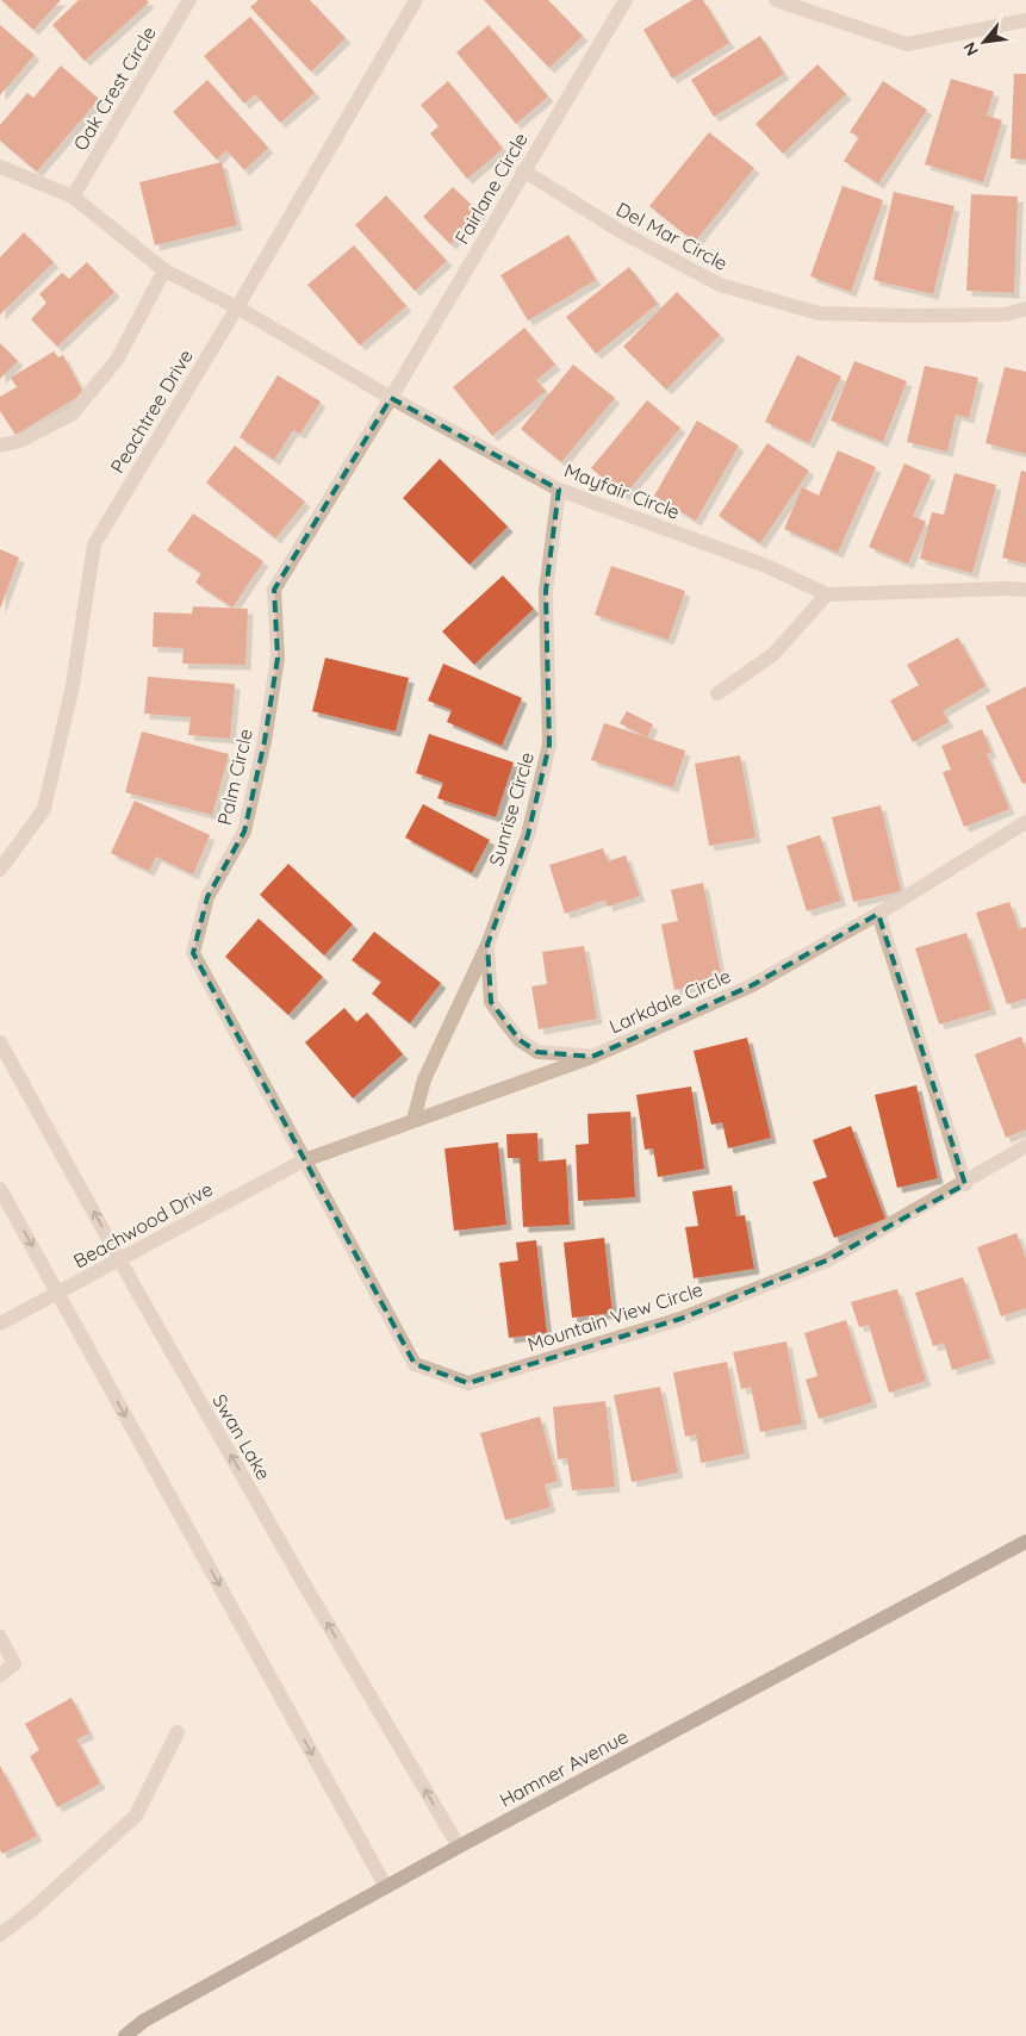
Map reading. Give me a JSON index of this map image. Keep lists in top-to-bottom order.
{
  "streets": {
    "main road": ["Hamner Avenue"],
    "street": [
      "Oak Crest Circle",
      "Fairlane Circle",
      "Del Mar Circle",
      "Peachtree Drive",
      "Mayfair Circle",
      "Palm Circle",
      "Sunrise Circle",
      "Larkdale Circle",
      "Beachwood Drive",
      "Mountain View Circle",
      "Swan Lake"
    ]
  },
  "crossings": [
    ["Oak Crest Circle", "Mayfair Circle"],
    ["Fairlane Circle", "Del Mar Circle"],
    ["Fairlane Circle", "Mayfair Circle"],
    ["Fairlane Circle", "Palm Circle"],
    ["Peachtree Drive", "Mayfair Circle"],
    ["Mayfair Circle", "Palm Circle"],
    ["Mayfair Circle", "Sunrise Circle"],
    ["Palm Circle", "Larkdale Circle"],
    ["Palm Circle", "Beachwood Drive"],
    ["Palm Circle", "Mountain View Circle"],
    ["Sunrise Circle", "Larkdale Circle"],
    ["Larkdale Circle", "Beachwood Drive"],
    ["Larkdale Circle", "Mountain View Circle"],
    ["Beachwood Drive", "Mountain View Circle"],
    ["Beachwood Drive", "Swan Lake"],
    ["Swan Lake", "Hamner Avenue"]
  ],
  "north": "bottom left"
}
